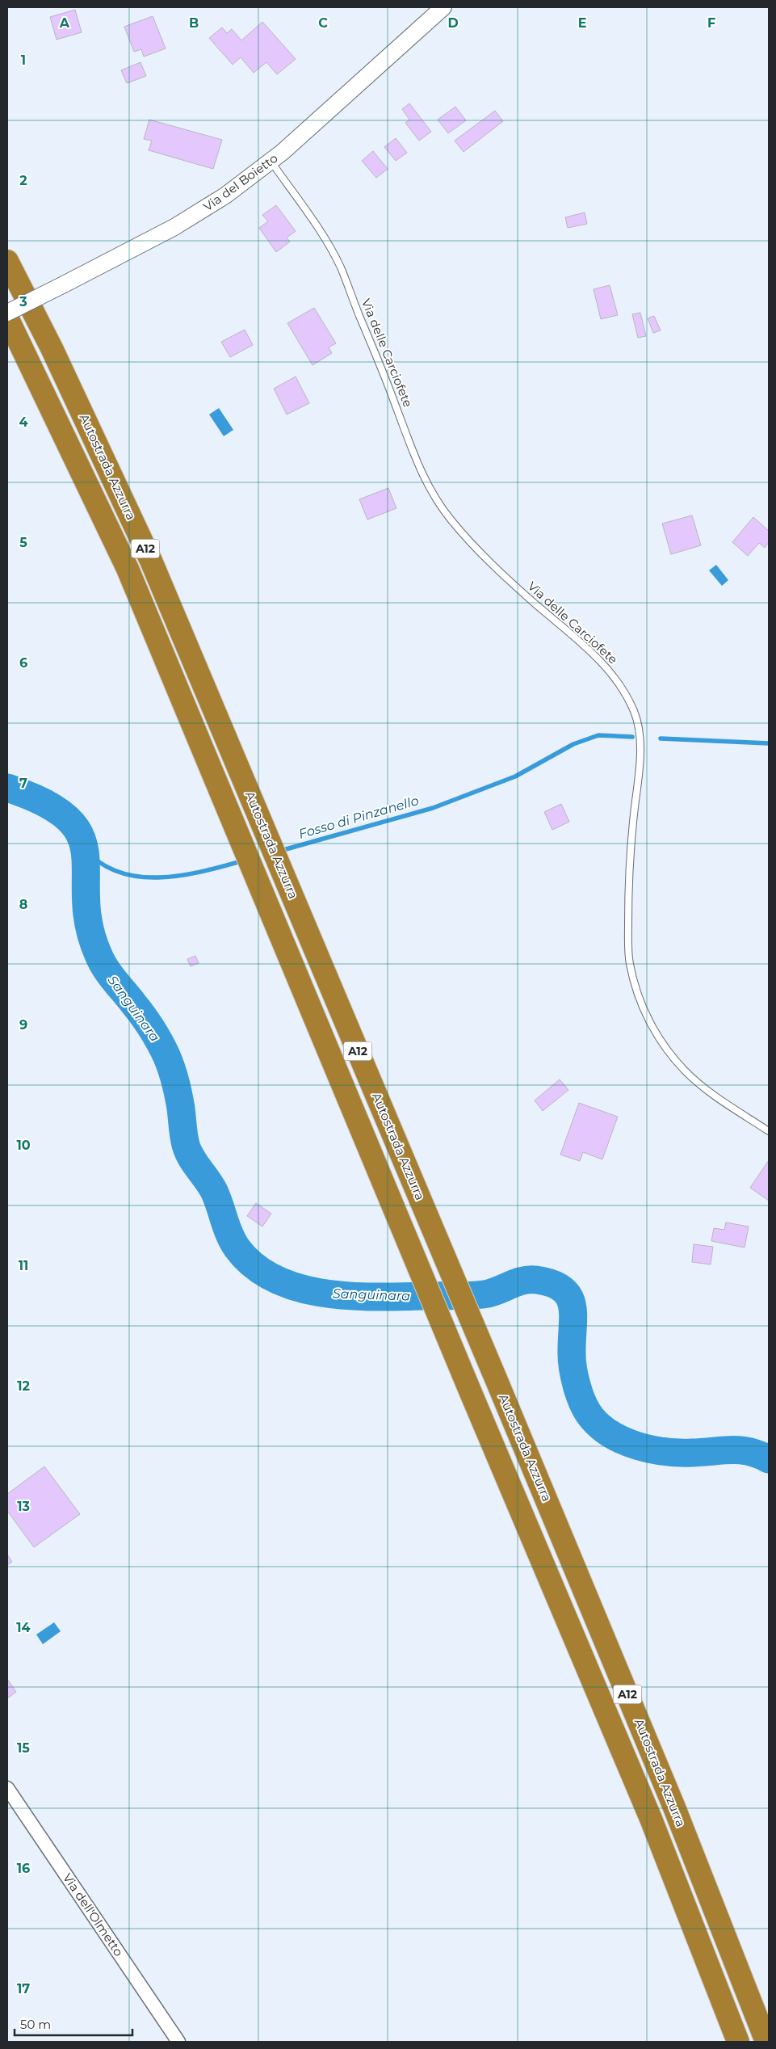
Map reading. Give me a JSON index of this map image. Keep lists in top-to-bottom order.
{
  "streets": {
    "highway": ["Autostrada Azzurra", "A12"],
    "street": ["Via del Boietto", "Via dell'Olmetto"],
    "lane": ["Via delle Carciofete"]
  },
  "crossings": [
    ["Via del Boietto", "Via delle Carciofete"]
  ],
  "water": ["Fosso di Pinzanello", "Sanguinara"],
  "scale_bar": "50 m",
  "grid": {
    "columns": [
      "A",
      "B",
      "C",
      "D",
      "E",
      "F"
    ],
    "rows": [
      "1",
      "2",
      "3",
      "4",
      "5",
      "6",
      "7",
      "8",
      "9",
      "10",
      "11",
      "12",
      "13",
      "14",
      "15",
      "16",
      "17"
    ]
  }
}
